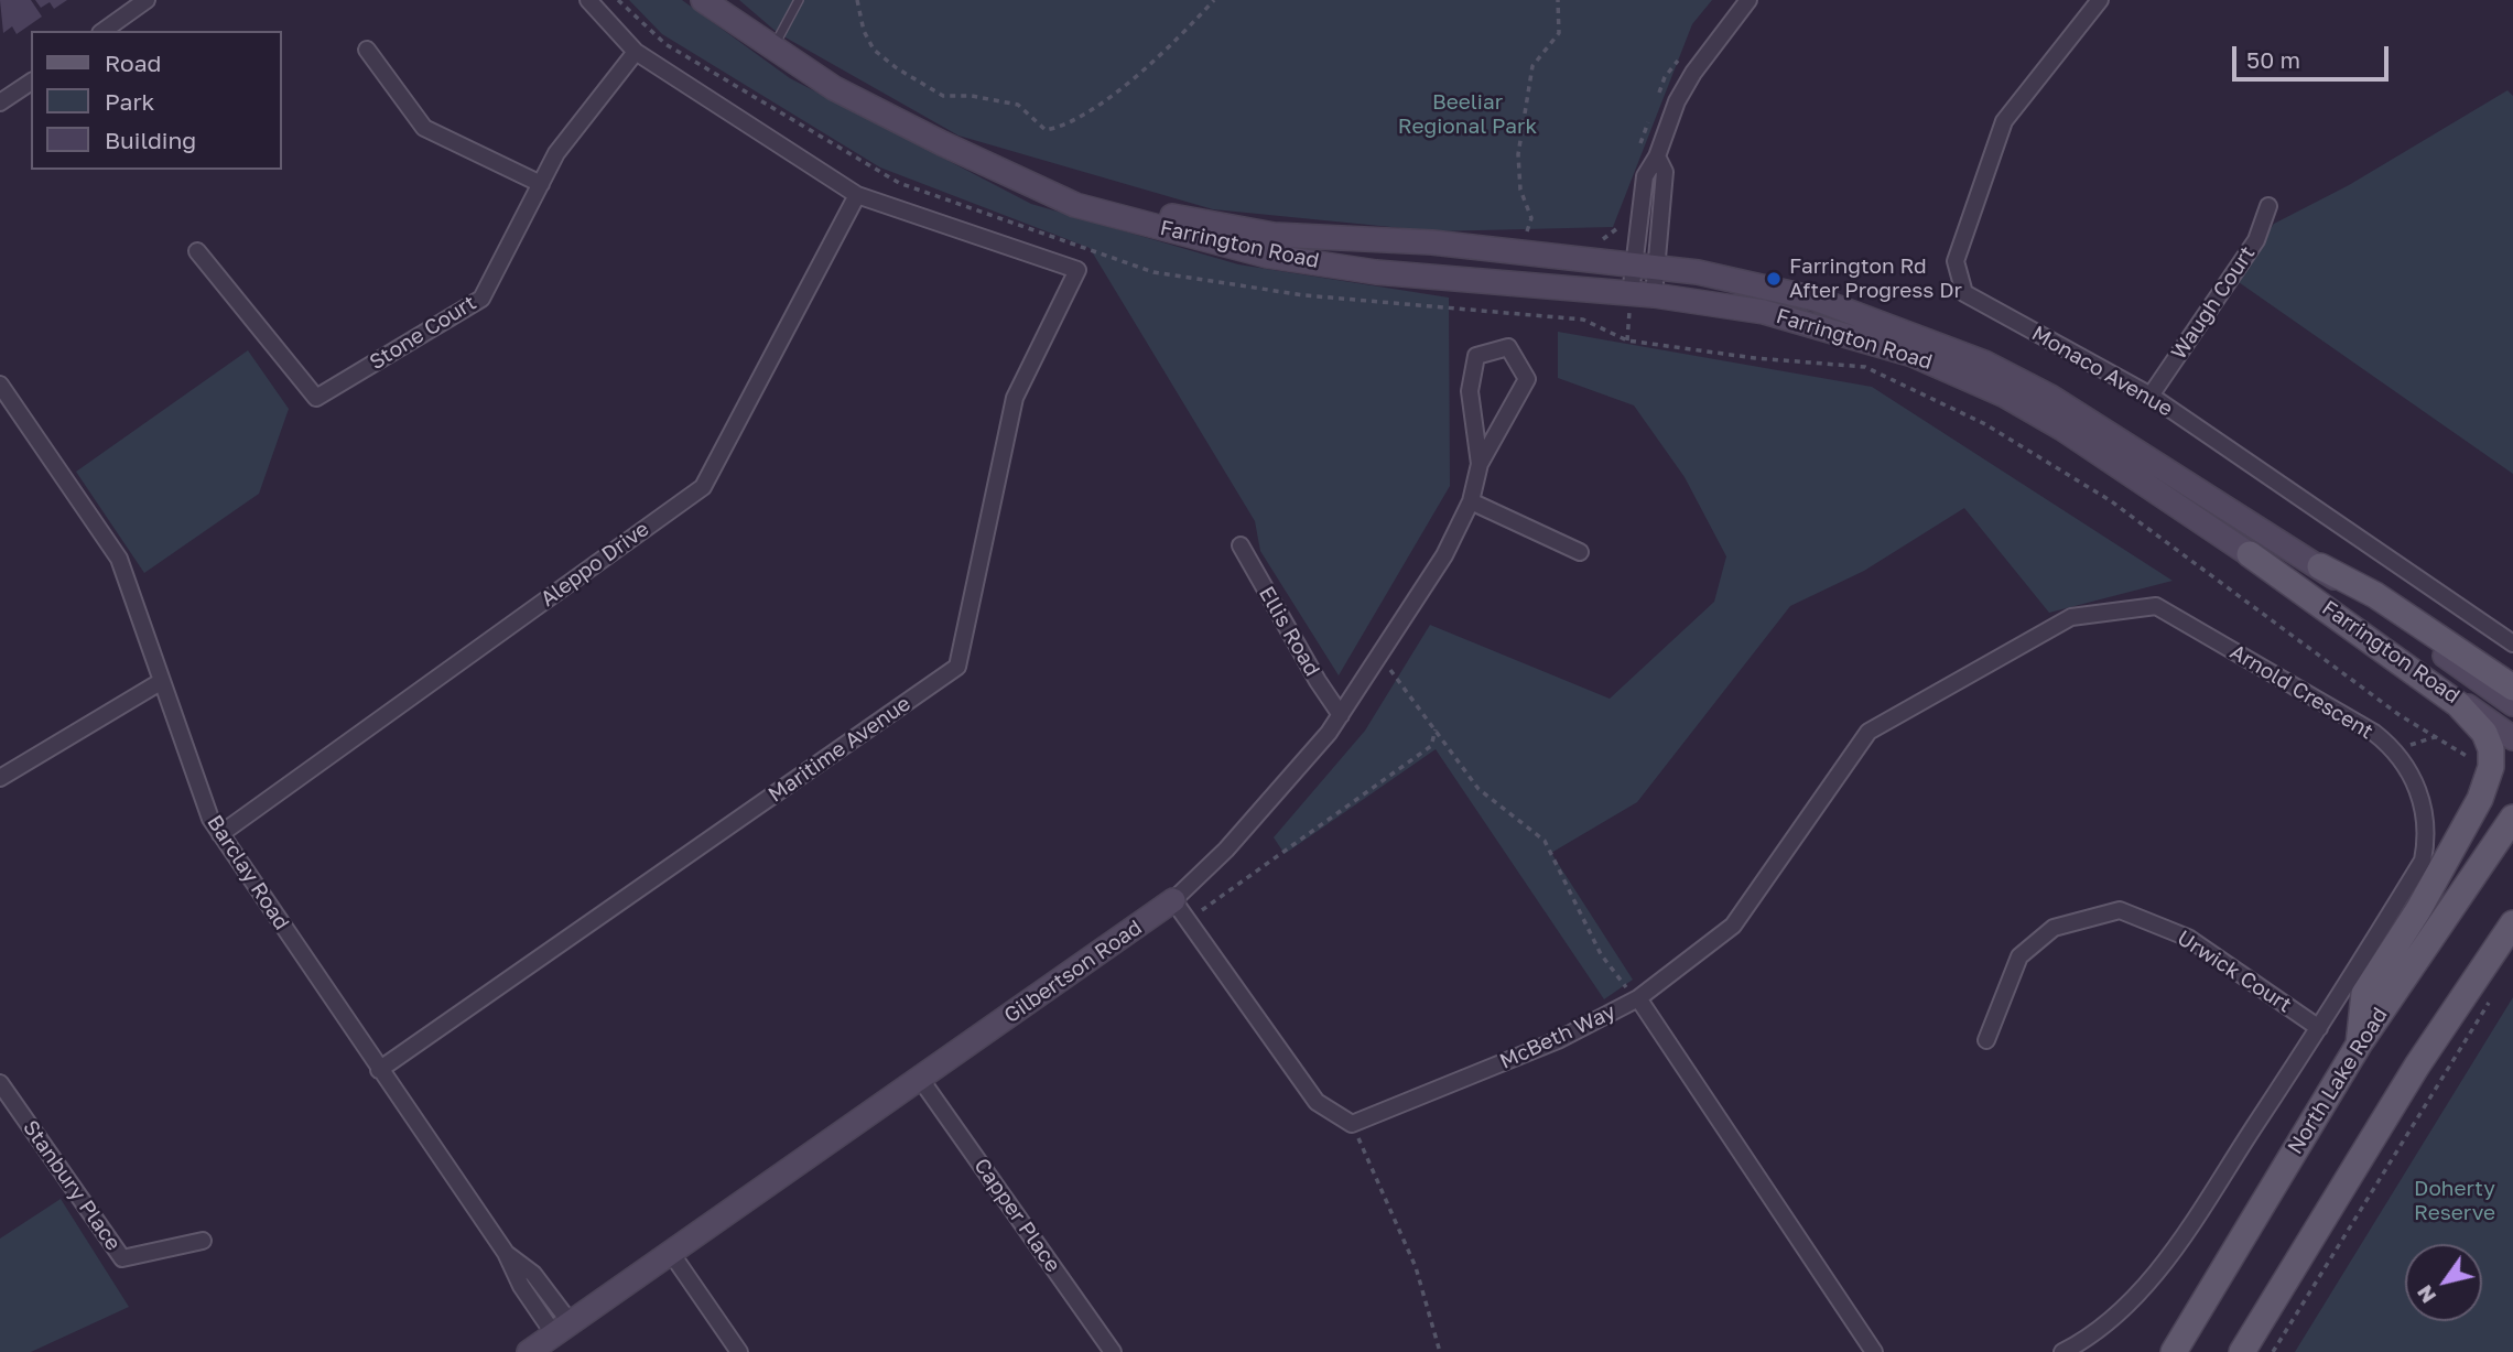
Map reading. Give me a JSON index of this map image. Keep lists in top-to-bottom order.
{
  "streets": {
    "main road": ["Farrington Road", "Gilbertson Road", "North Lake Road"],
    "street": [
      "Waugh Court",
      "Stone Court",
      "Monaco Avenue",
      "Aleppo Drive",
      "Ellis Road",
      "Arnold Crescent",
      "Maritime Avenue",
      "Barclay Road",
      "Urwick Court",
      "McBeth Way",
      "Stanbury Place",
      "Capper Place"
    ]
  },
  "crossings": [
    ["Waugh Court", "Monaco Avenue"],
    ["Aleppo Drive", "Maritime Avenue"],
    ["Aleppo Drive", "Barclay Road"],
    ["Ellis Road", "Gilbertson Road"],
    ["Arnold Crescent", "Urwick Court"],
    ["Arnold Crescent", "McBeth Way"],
    ["Maritime Avenue", "Barclay Road"],
    ["Barclay Road", "Gilbertson Road"],
    ["Gilbertson Road", "Capper Place"]
  ],
  "parks": ["Beeliar Regional Park", "Doherty Reserve"],
  "places": ["Farrington Rd After Progress Dr"],
  "legend": ["Road", "Park", "Building"],
  "scale_bar": "50 m",
  "north": "bottom left"
}
